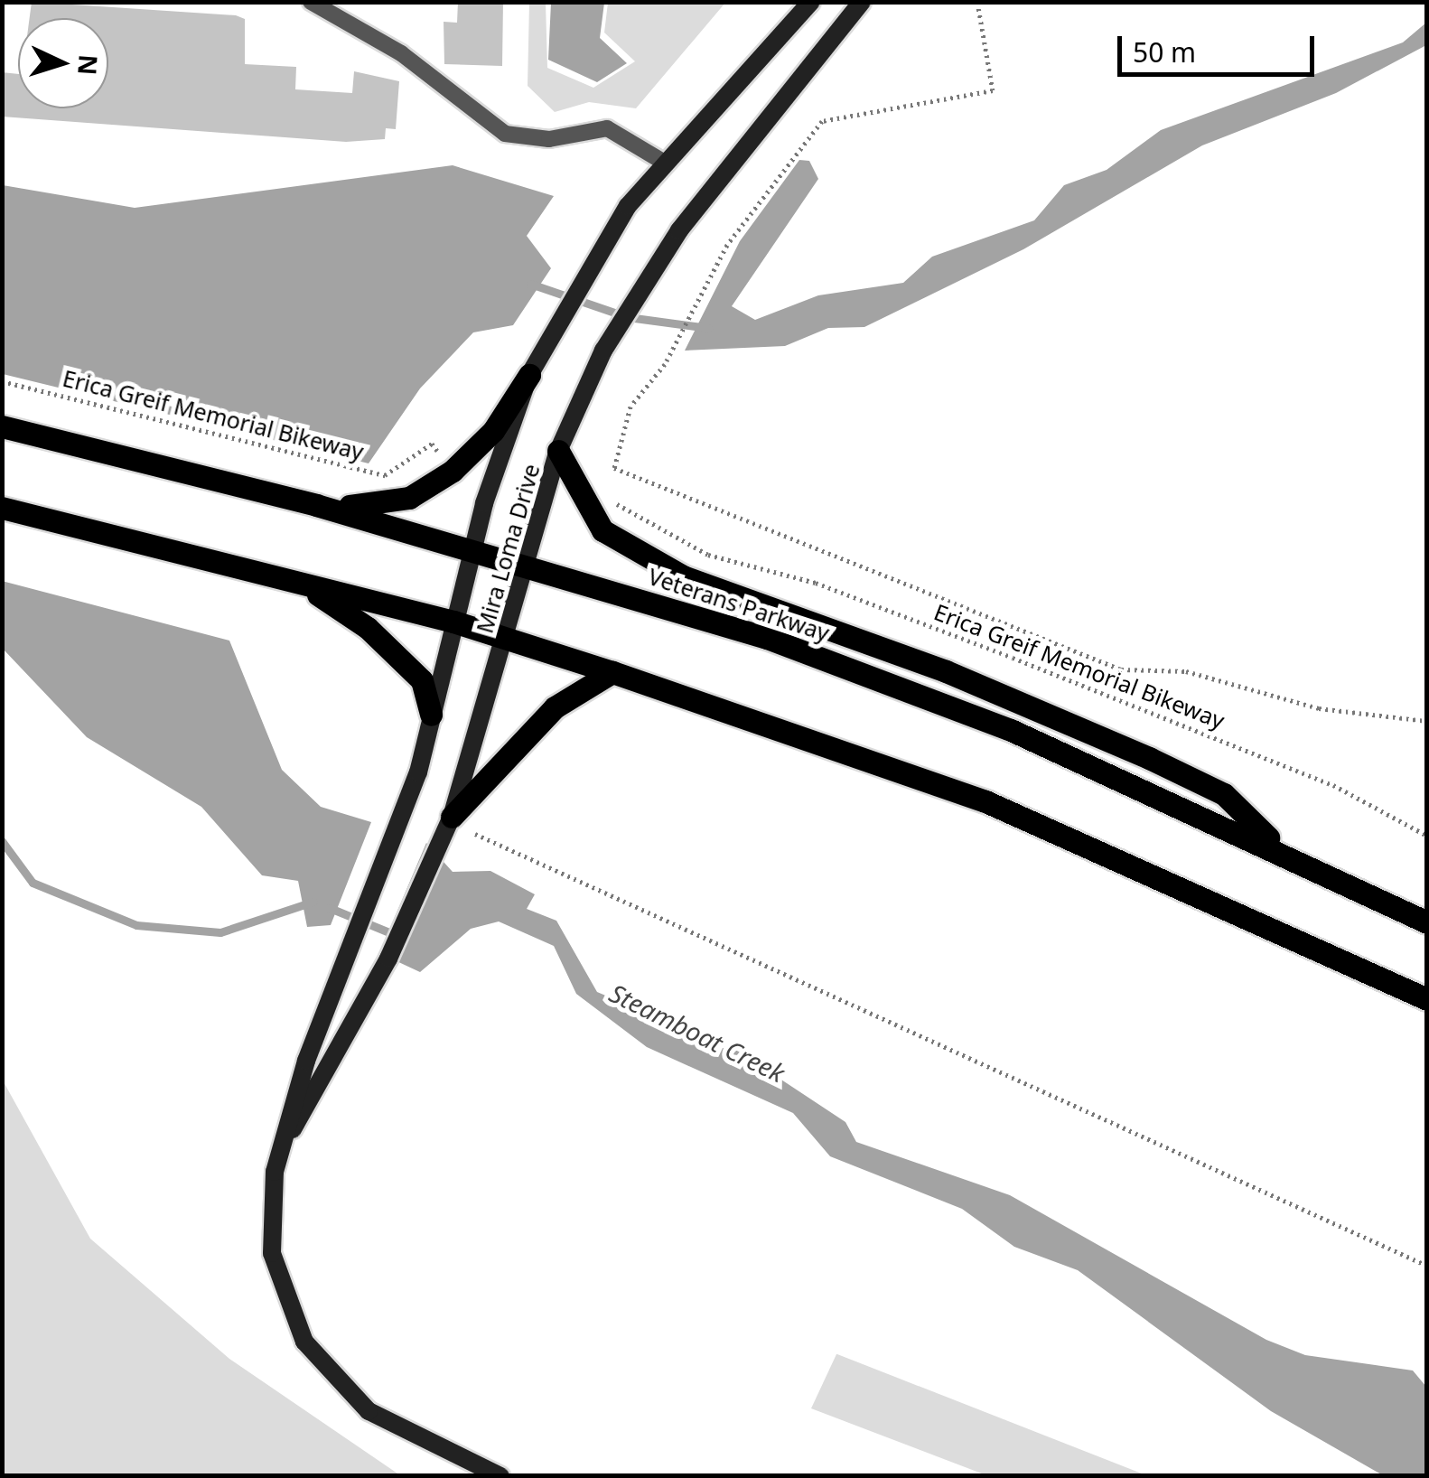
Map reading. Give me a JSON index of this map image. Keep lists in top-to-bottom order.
{
  "streets": {
    "main road": ["Veterans Parkway"],
    "street": ["Mira Loma Drive"],
    "path": ["Erica Greif Memorial Bikeway"]
  },
  "crossings": [
    ["Mira Loma Drive", "Veterans Parkway"]
  ],
  "water": ["Steamboat Creek"],
  "scale_bar": "50 m",
  "north": "right"
}
